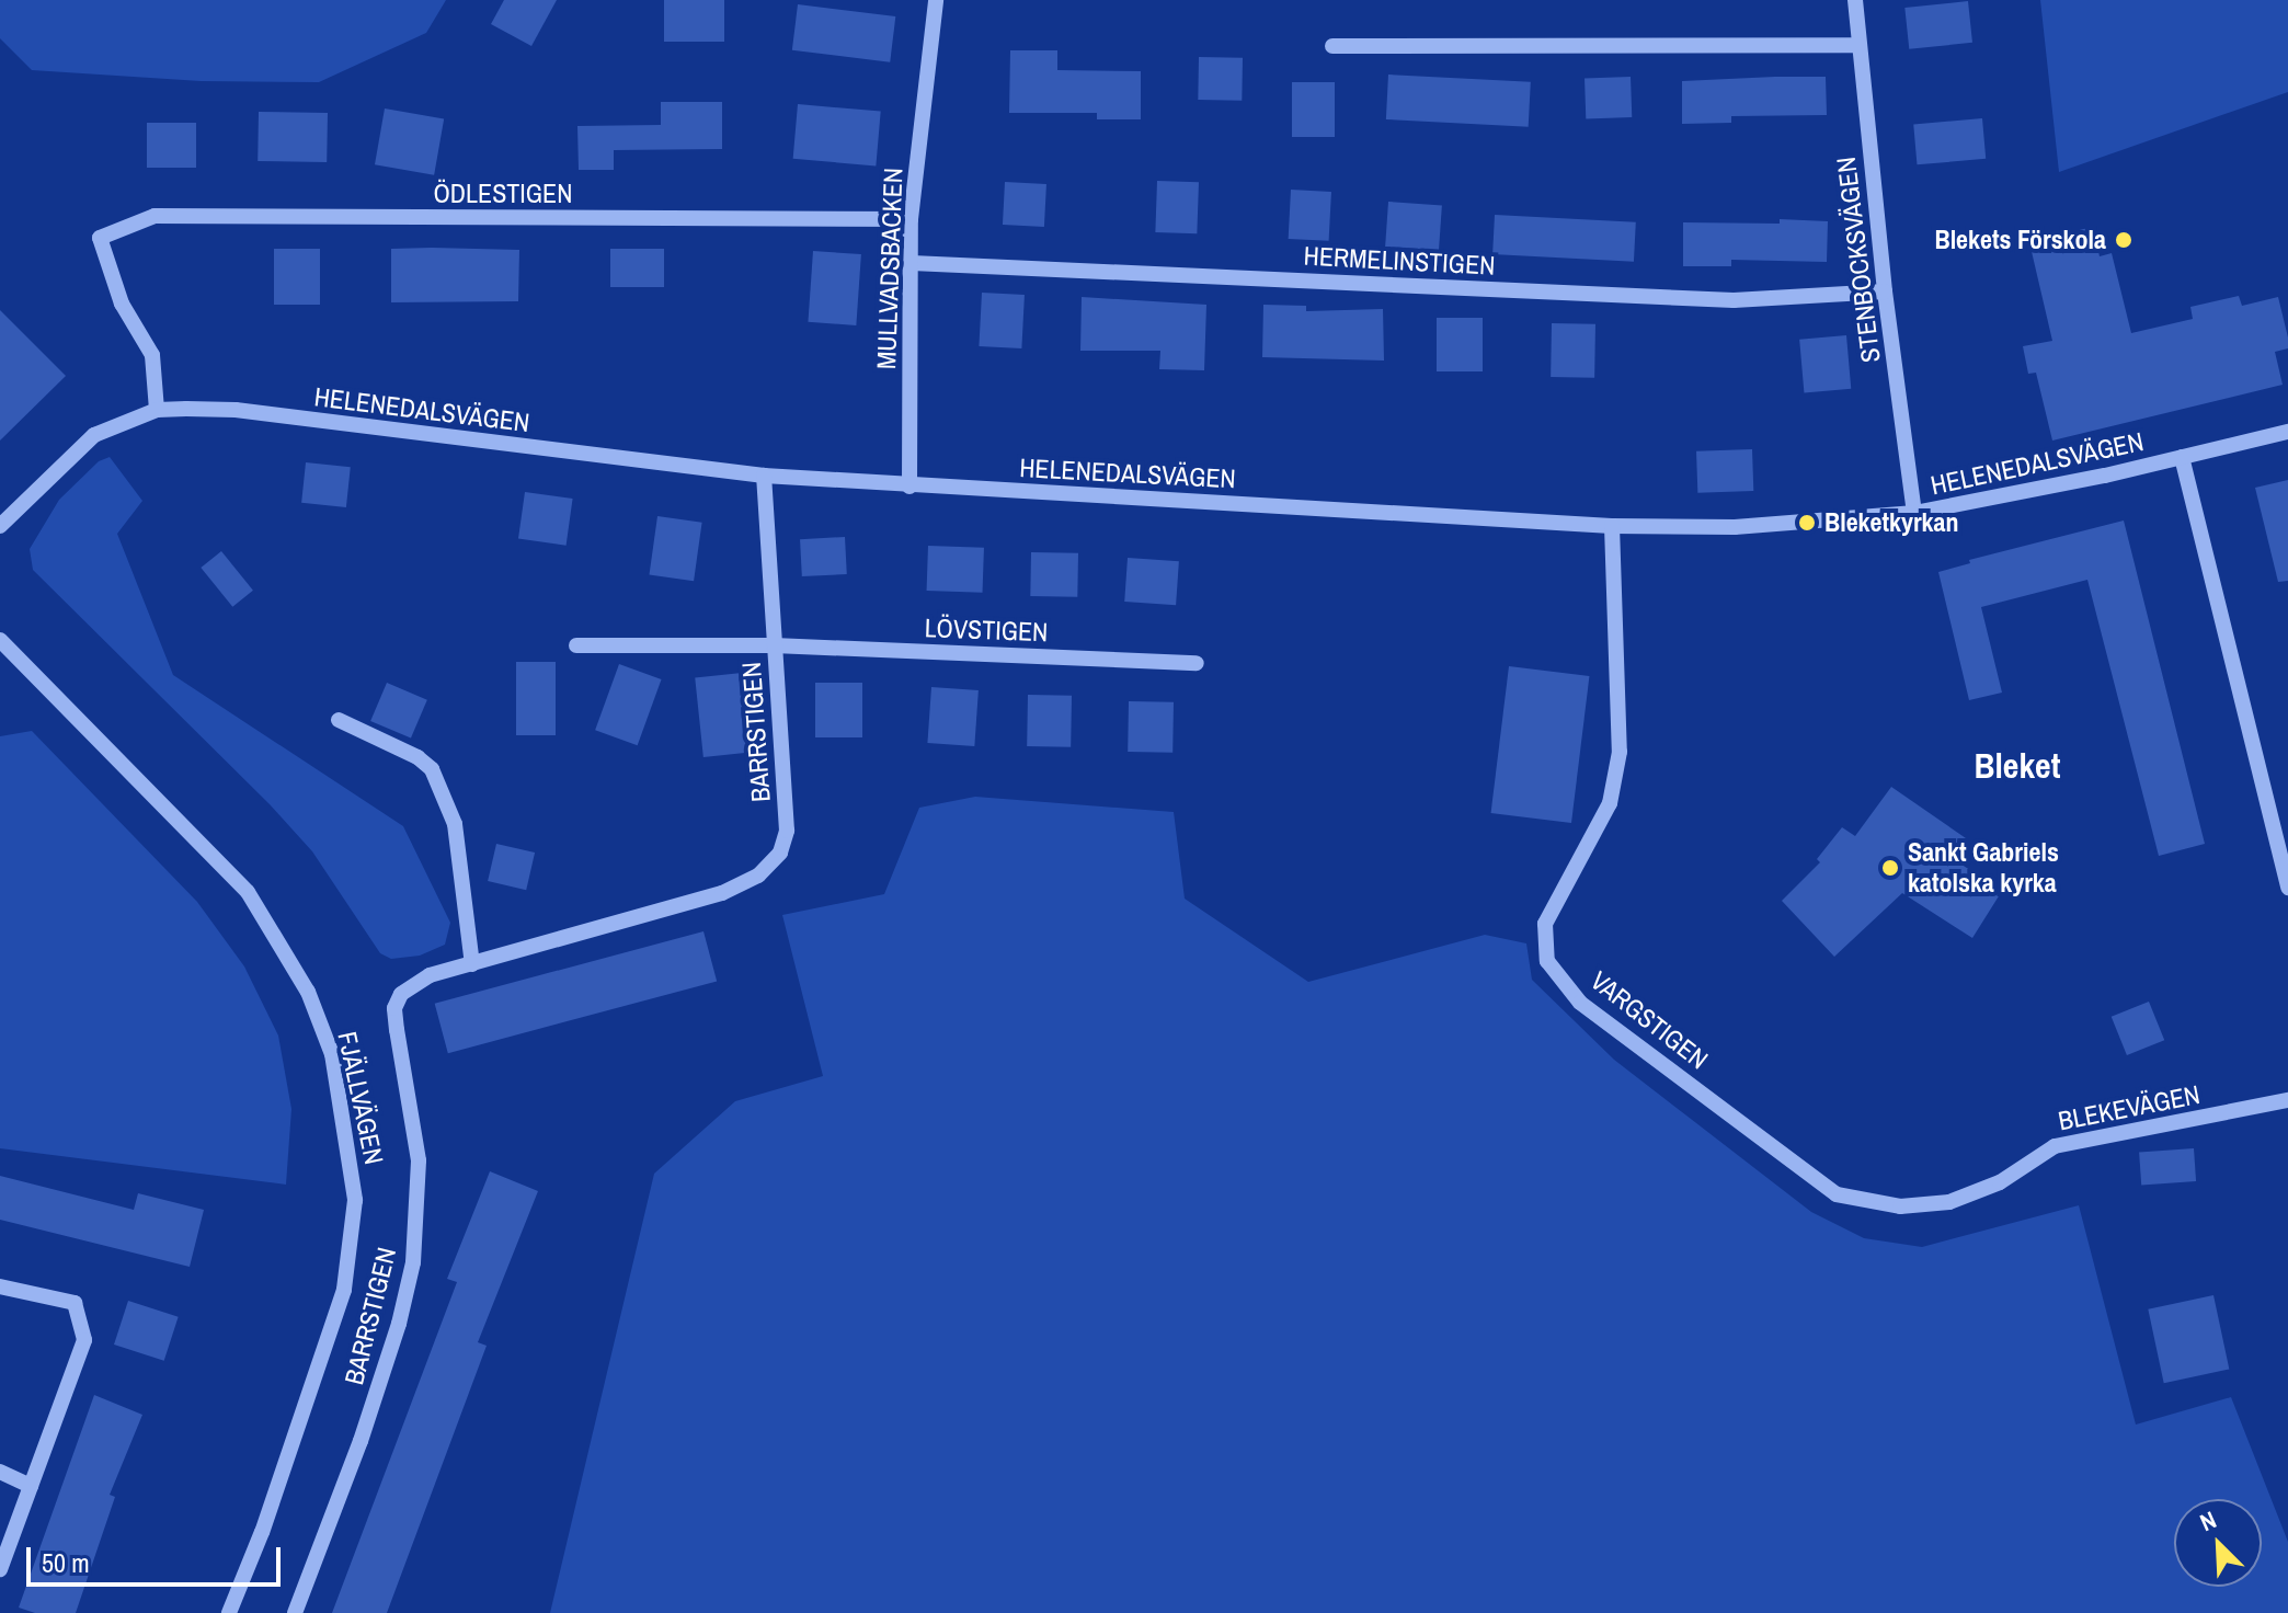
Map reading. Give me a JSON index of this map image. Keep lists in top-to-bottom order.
{
  "streets": {
    "street": [
      "ÖDLESTIGEN",
      "STENBOCKSVÄGEN",
      "HERMELINSTIGEN",
      "MULLVADSBACKEN",
      "HELENEDALSVÄGEN",
      "LÖVSTIGEN",
      "BARRSTIGEN",
      "VARGSTIGEN",
      "FJÄLLVÄGEN",
      "BLEKEVÄGEN"
    ]
  },
  "crossings": [
    ["ÖDLESTIGEN", "MULLVADSBACKEN"],
    ["ÖDLESTIGEN", "HELENEDALSVÄGEN"],
    ["STENBOCKSVÄGEN", "HERMELINSTIGEN"],
    ["STENBOCKSVÄGEN", "HELENEDALSVÄGEN"],
    ["HERMELINSTIGEN", "MULLVADSBACKEN"],
    ["MULLVADSBACKEN", "HELENEDALSVÄGEN"],
    ["HELENEDALSVÄGEN", "BARRSTIGEN"],
    ["HELENEDALSVÄGEN", "VARGSTIGEN"],
    ["LÖVSTIGEN", "BARRSTIGEN"],
    ["VARGSTIGEN", "BLEKEVÄGEN"]
  ],
  "districts": ["Bleket"],
  "places": ["Blekets Förskola", "Bleketkyrkan", "Sankt Gabriels katolska kyrka"],
  "scale_bar": "50 m",
  "north": "top left"
}
